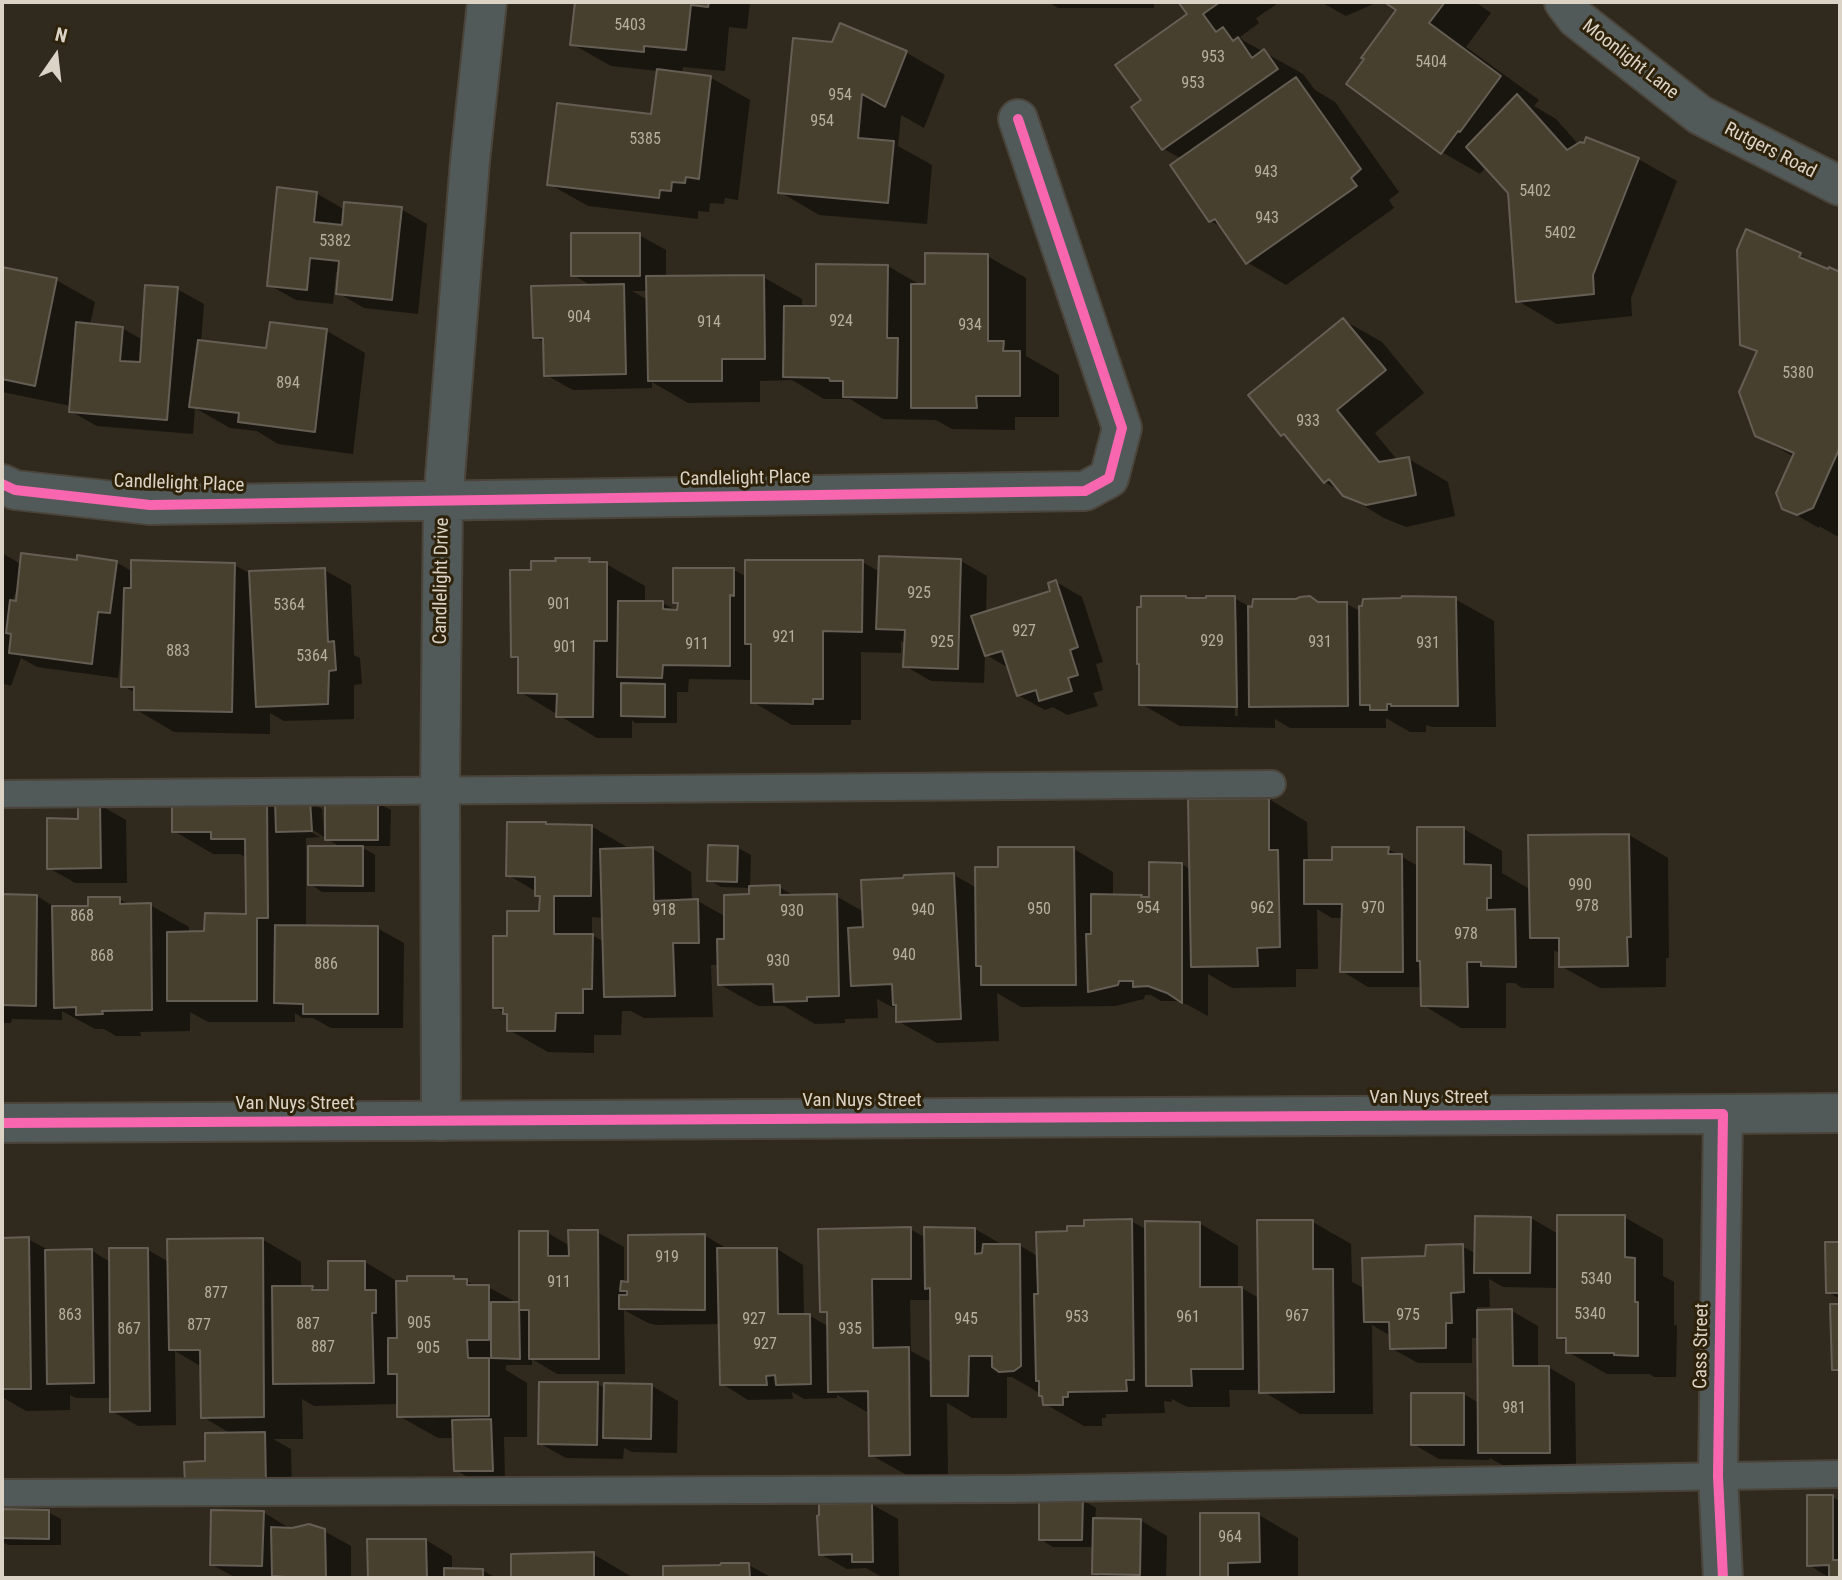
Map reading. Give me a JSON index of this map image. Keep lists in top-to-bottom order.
{
  "streets": {
    "street": [
      "Moonlight Lane",
      "Rutgers Road",
      "Candlelight Place",
      "Candlelight Drive",
      "Van Nuys Street",
      "Cass Street"
    ]
  },
  "crossings": [
    ["Moonlight Lane", "Rutgers Road"],
    ["Candlelight Place", "Candlelight Drive"],
    ["Candlelight Drive", "Van Nuys Street"],
    ["Van Nuys Street", "Cass Street"]
  ],
  "house_numbers": [
    "5403",
    "953",
    "5404",
    "953",
    "954",
    "954",
    "5385",
    "943",
    "5402",
    "943",
    "5402",
    "5382",
    "904",
    "924",
    "914",
    "934",
    "5380",
    "894",
    "933",
    "925",
    "901",
    "5364",
    "927",
    "921",
    "929",
    "925",
    "931",
    "931",
    "911",
    "901",
    "883",
    "5364",
    "990",
    "978",
    "954",
    "962",
    "970",
    "950",
    "918",
    "940",
    "930",
    "868",
    "978",
    "940",
    "868",
    "930",
    "886",
    "919",
    "5340",
    "911",
    "877",
    "5340",
    "863",
    "975",
    "967",
    "953",
    "961",
    "927",
    "945",
    "905",
    "887",
    "877",
    "867",
    "935",
    "927",
    "887",
    "905",
    "981",
    "964"
  ],
  "north": "top"
}
